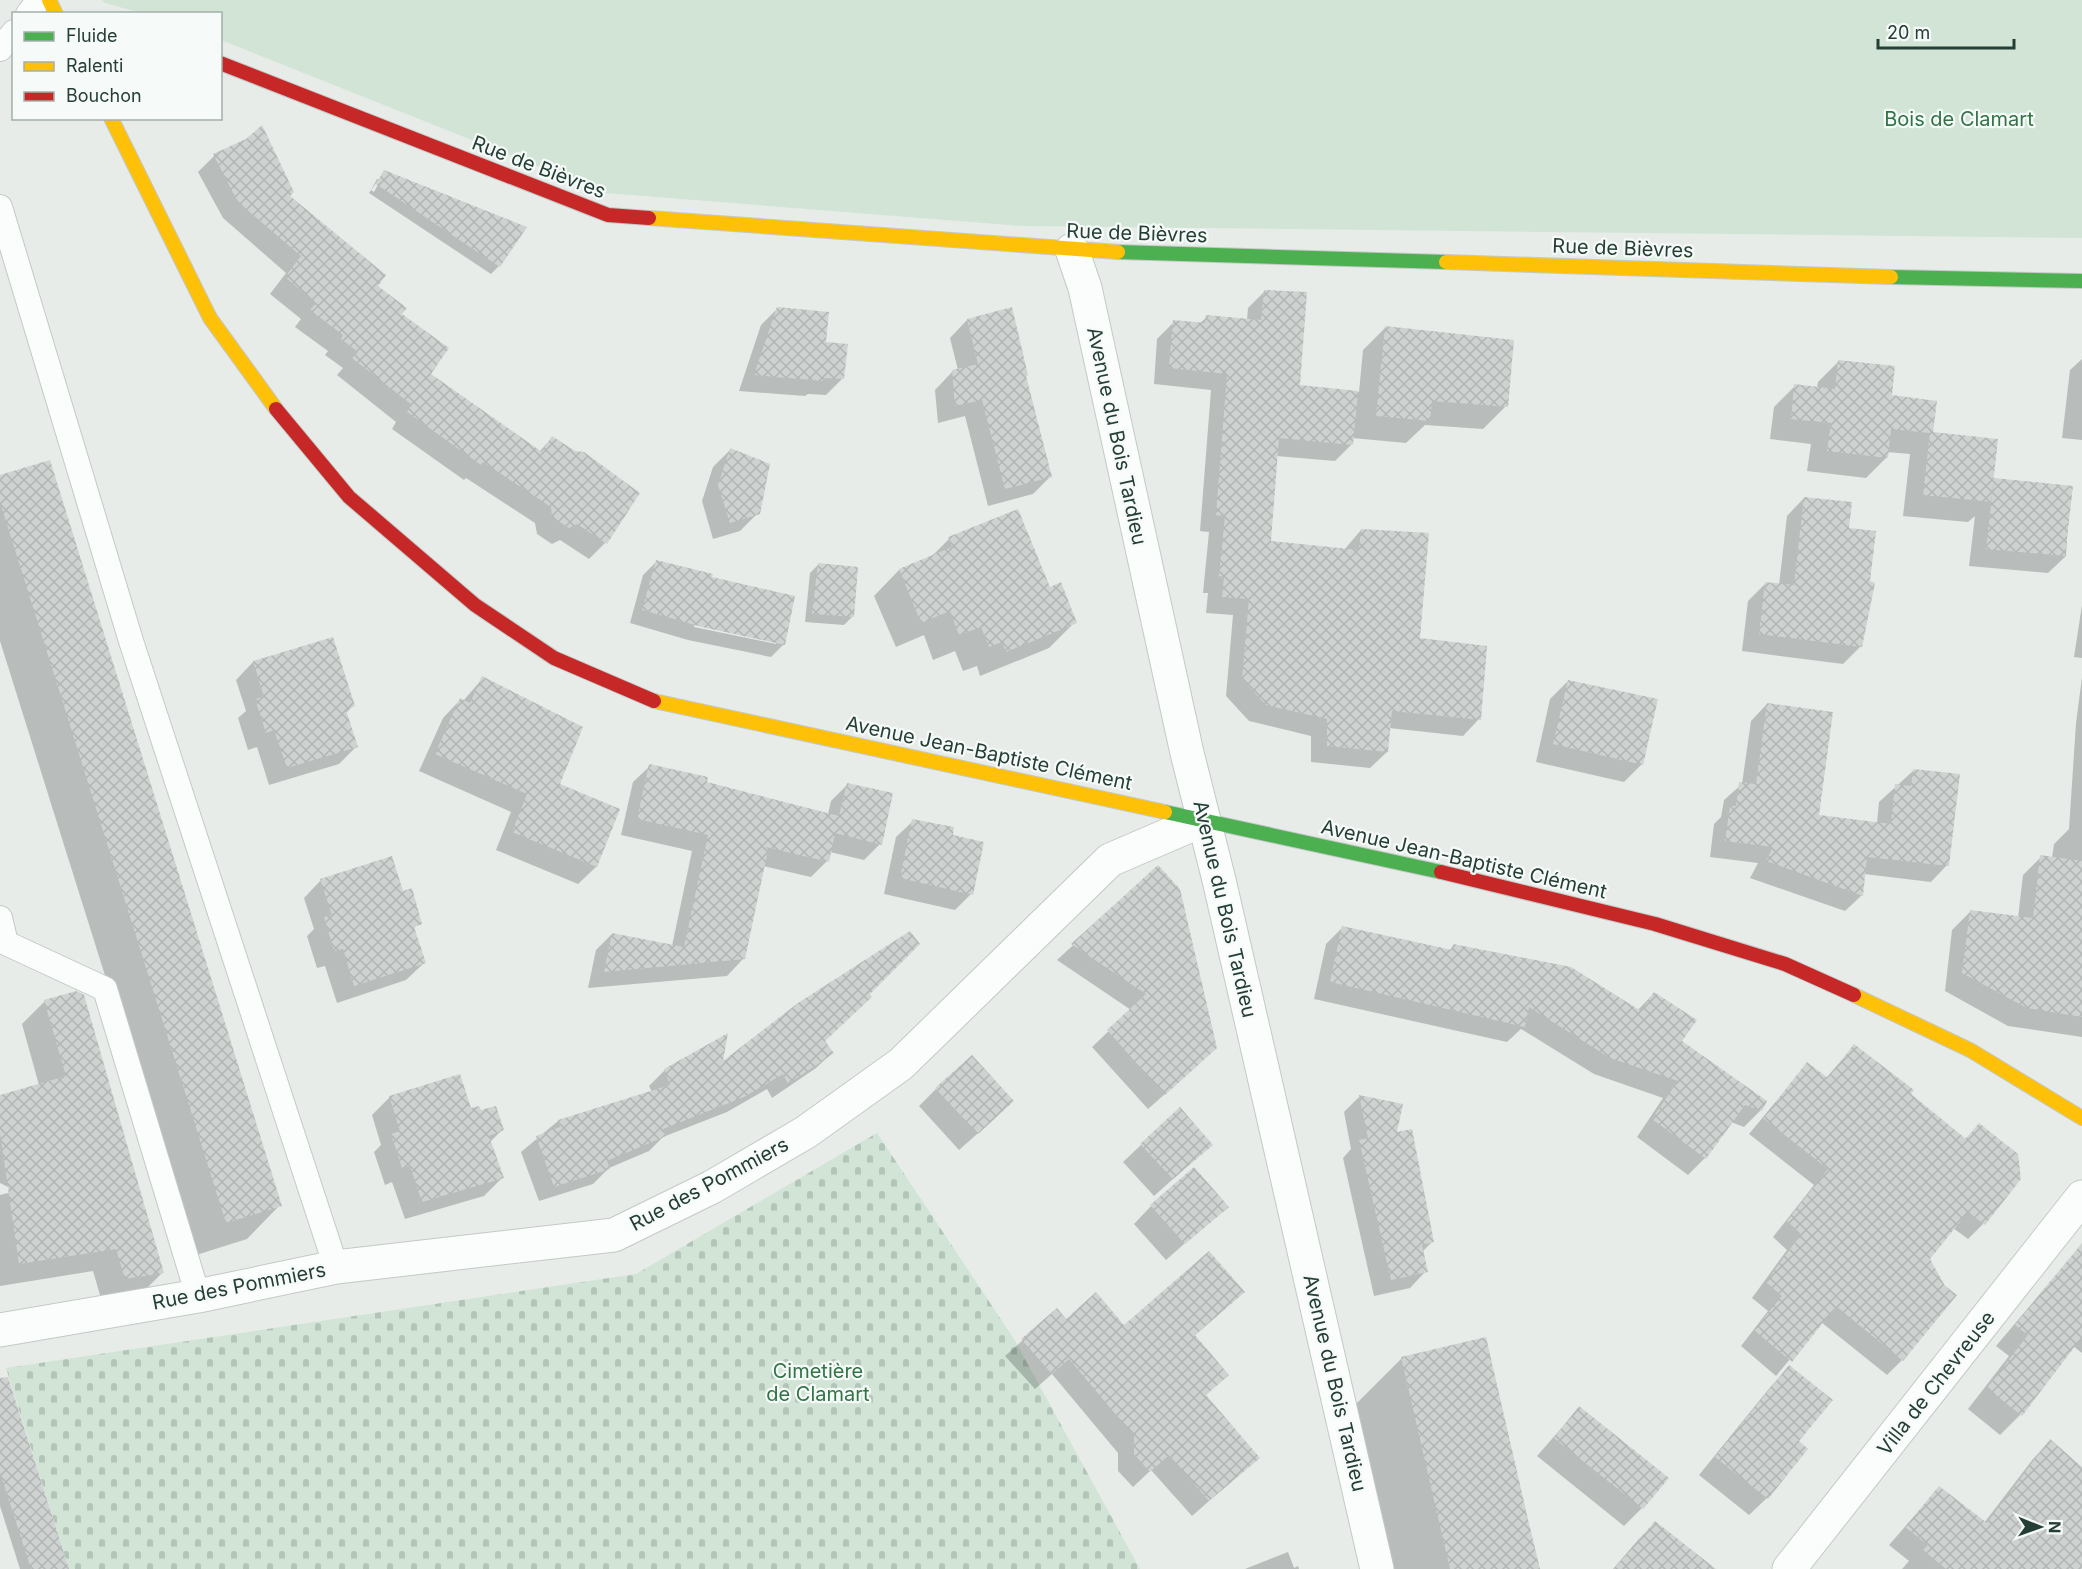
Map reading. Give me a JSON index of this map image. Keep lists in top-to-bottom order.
{
  "streets": {
    "street": [
      "Rue de Bièvres",
      "Avenue du Bois Tardieu",
      "Avenue Jean-Baptiste Clément",
      "Rue des Pommiers",
      "Villa de Chevreuse"
    ]
  },
  "crossings": [
    ["Rue de Bièvres", "Avenue du Bois Tardieu"],
    ["Avenue du Bois Tardieu", "Avenue Jean-Baptiste Clément"],
    ["Avenue du Bois Tardieu", "Rue des Pommiers"],
    ["Avenue Jean-Baptiste Clément", "Rue des Pommiers"]
  ],
  "parks": ["Bois de Clamart", "Cimetière de Clamart"],
  "legend": ["Fluide", "Ralenti", "Bouchon"],
  "scale_bar": "20 m",
  "north": "right"
}
